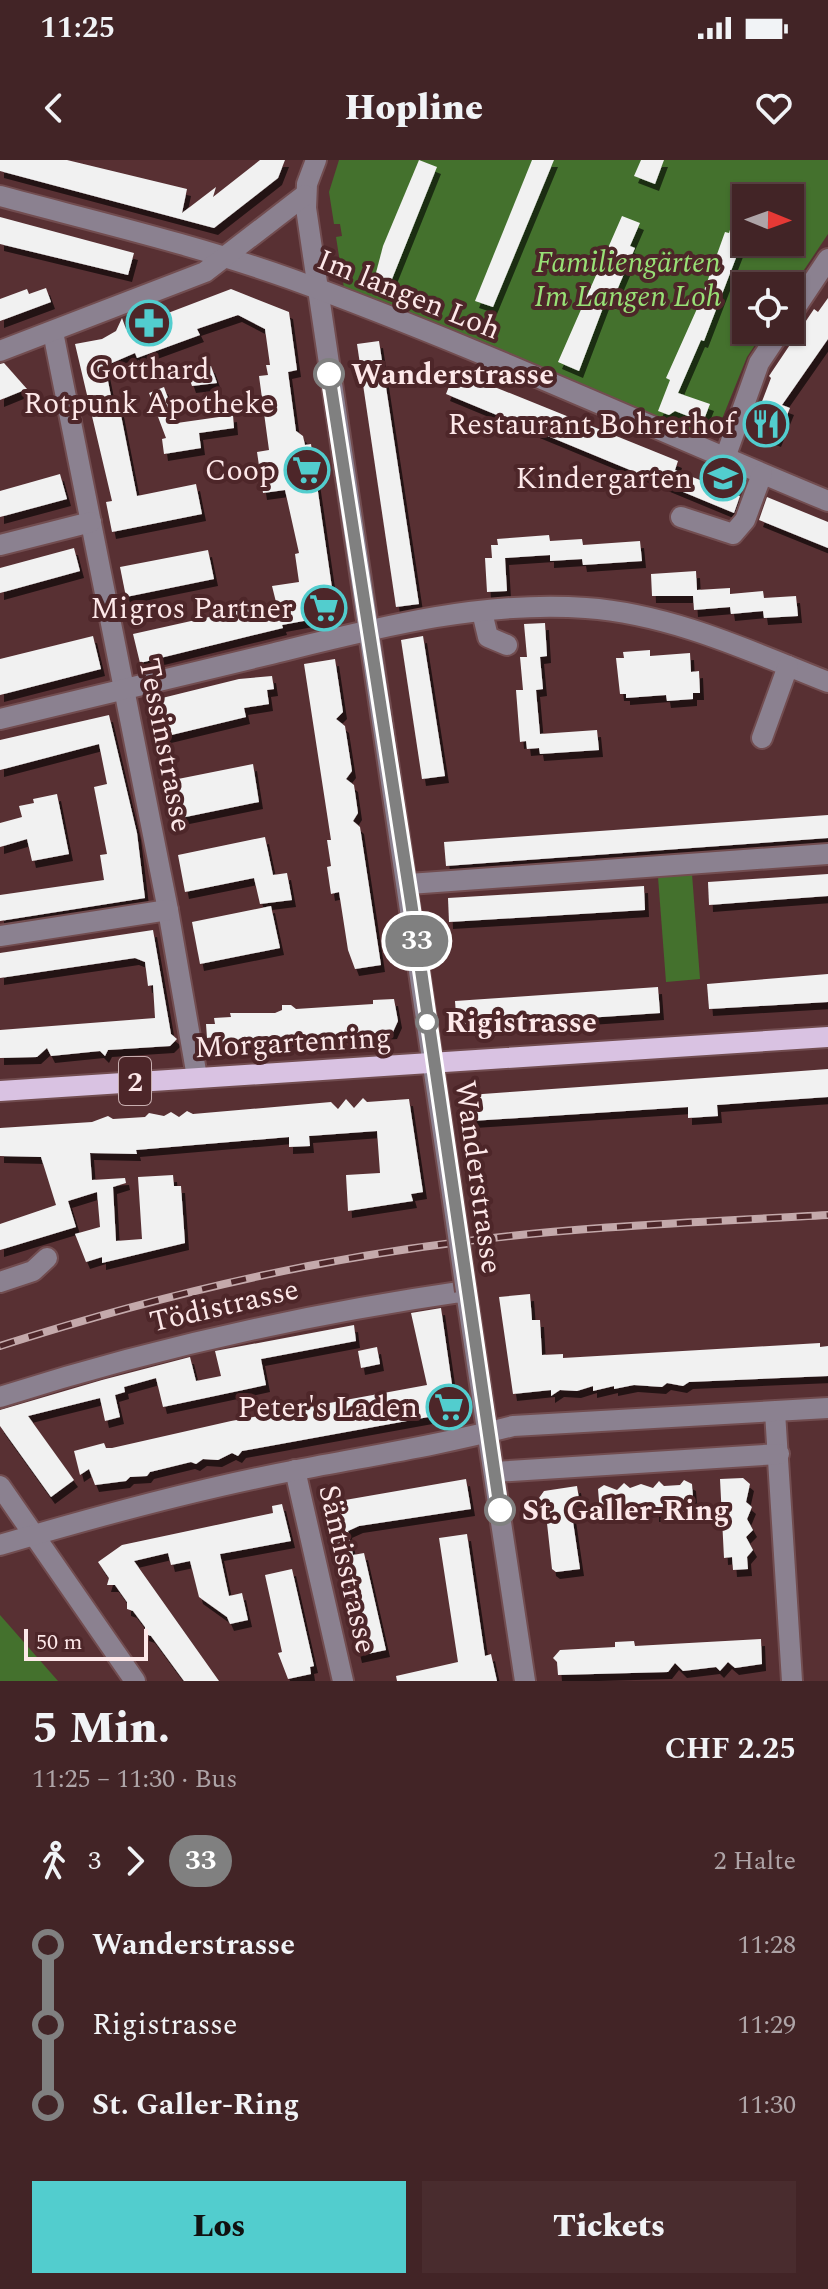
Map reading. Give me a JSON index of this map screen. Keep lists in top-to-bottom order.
{
  "streets": {
    "main road": ["Morgartenring", "2"],
    "street": [
      "Im langen Loh",
      "Tessinstrasse",
      "Wanderstrasse",
      "Tödistrasse",
      "Säntisstrasse"
    ]
  },
  "crossings": [
    ["Im langen Loh", "Wanderstrasse"],
    ["Tessinstrasse", "Morgartenring"],
    ["Morgartenring", "Wanderstrasse"],
    ["Wanderstrasse", "Tödistrasse"]
  ],
  "parks": ["Familiengärten Im Langen Loh"],
  "places": {
    "pharmacy": ["Gotthard Rotpunk Apotheke"],
    "other": ["Wanderstrasse", "Rigistrasse", "St. Galler-Ring"],
    "restaurant": ["Restaurant Bohrerhof"],
    "supermarket": ["Coop", "Migros Partner", "Peter's Laden"],
    "school or university": ["Kindergarten"]
  },
  "lines": ["bus line 33"],
  "scale_bar": "50 m",
  "north": "right",
  "page": {
    "status": "11:25",
    "header": "Hopline",
    "on_map": "33",
    "scale": "50 m",
    "heading": ["5 Min.", "11:25 – 11:30 · Bus", "CHF 2.25"],
    "legs": ["3", "33", "2 Halte"],
    "list": [
      {
        "name": "Wanderstrasse",
        "value": "11:28"
      },
      {
        "name": "Rigistrasse",
        "value": "11:29"
      },
      {
        "name": "St. Galler-Ring",
        "value": "11:30"
      }
    ],
    "buttons": ["Los", "Tickets"]
  }
}
